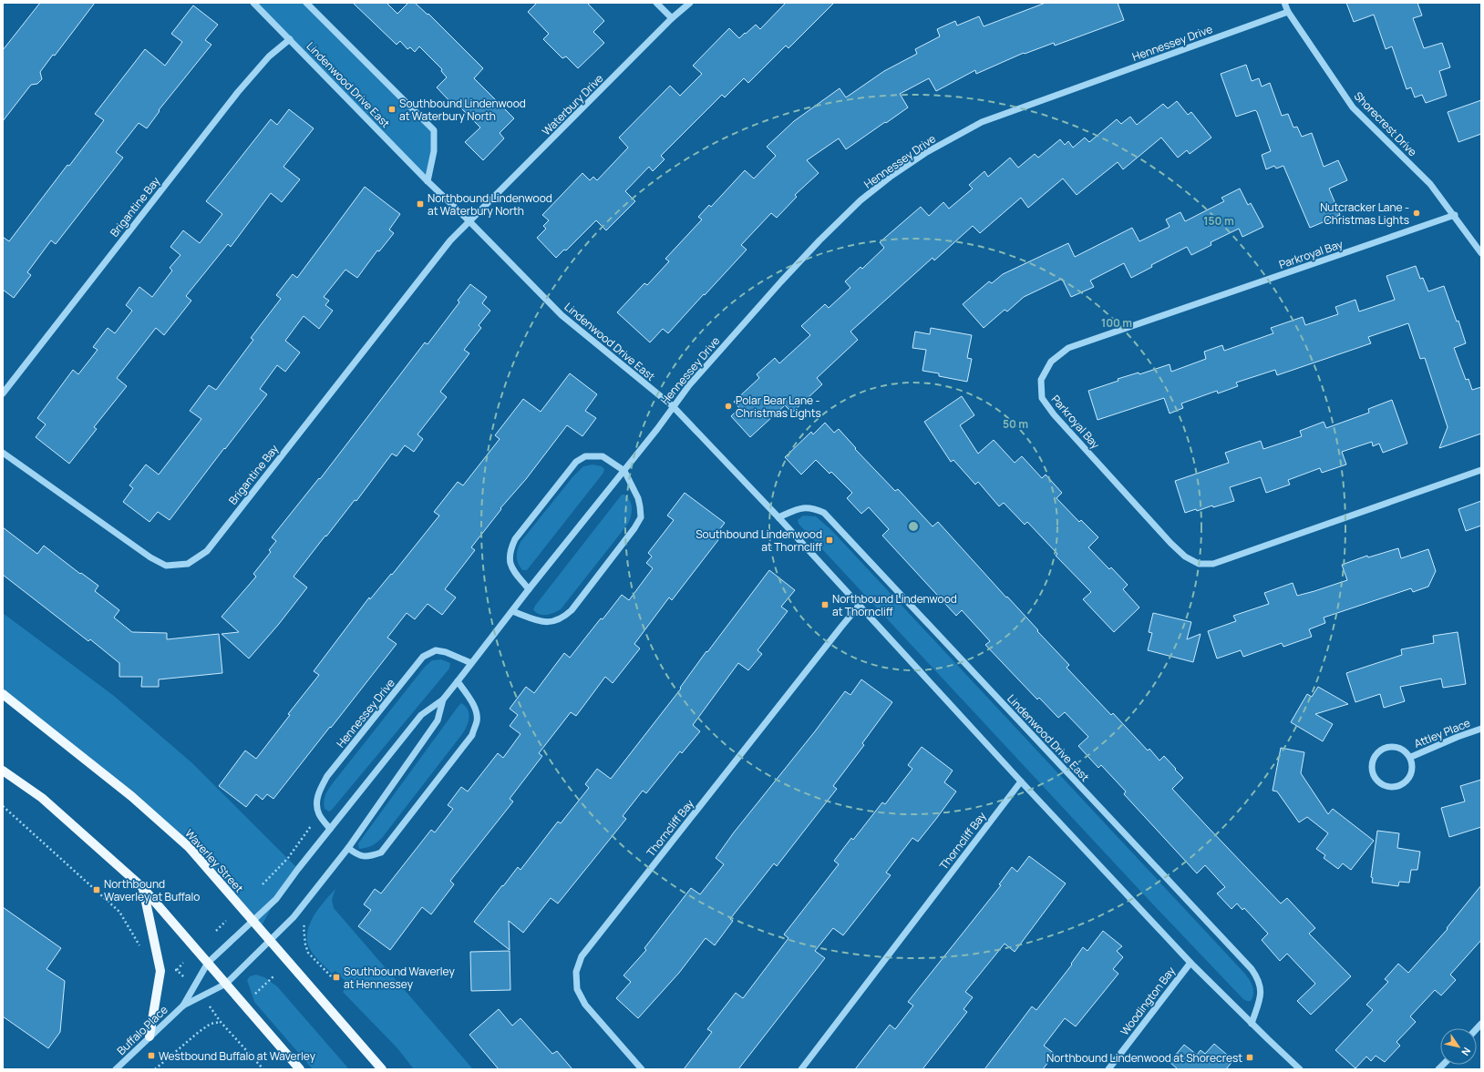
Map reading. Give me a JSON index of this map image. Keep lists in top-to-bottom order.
{
  "streets": {
    "main road": ["Waverley Street"],
    "street": [
      "Hennessey Drive",
      "Lindenwood Drive East",
      "Waterbury Drive",
      "Shorecrest Drive",
      "Brigantine Bay",
      "Parkroyal Bay",
      "Attley Place",
      "Thorncliff Bay",
      "Woodington Bay",
      "Buffalo Place"
    ]
  },
  "crossings": [
    ["Hennessey Drive", "Lindenwood Drive East"],
    ["Hennessey Drive", "Shorecrest Drive"],
    ["Hennessey Drive", "Waverley Street"],
    ["Hennessey Drive", "Buffalo Place"],
    ["Lindenwood Drive East", "Waterbury Drive"],
    ["Lindenwood Drive East", "Brigantine Bay"],
    ["Lindenwood Drive East", "Thorncliff Bay"],
    ["Lindenwood Drive East", "Woodington Bay"],
    ["Waterbury Drive", "Brigantine Bay"],
    ["Shorecrest Drive", "Parkroyal Bay"]
  ],
  "places": {
    "transit": [
      "Southbound Lindenwood at Waterbury North",
      "Northbound Lindenwood at Waterbury North",
      "Southbound Lindenwood at Thorncliff",
      "Northbound Lindenwood at Thorncliff",
      "Northbound Waverley at Buffalo",
      "Southbound Waverley at Hennessey",
      "Westbound Buffalo at Waverley",
      "Northbound Lindenwood at Shorecrest"
    ],
    "other": ["Nutcracker Lane - Christmas Lights", "Polar Bear Lane - Christmas Lights"]
  },
  "north": "bottom right",
  "rings": ["150 m", "100 m", "50 m"]
}
